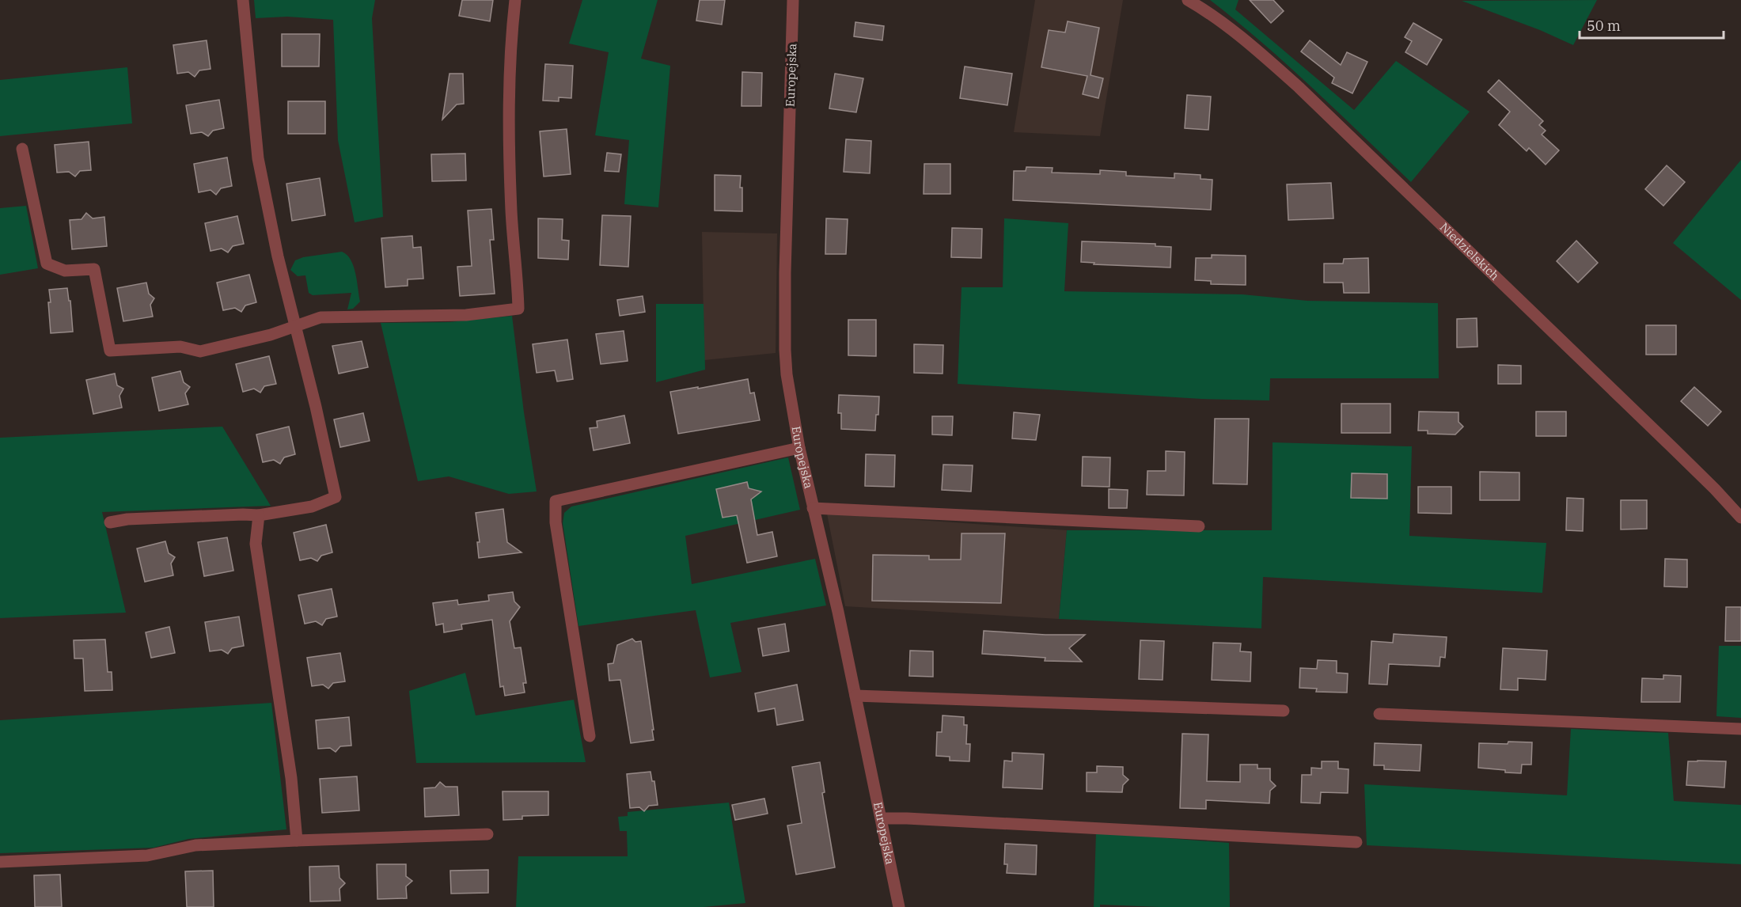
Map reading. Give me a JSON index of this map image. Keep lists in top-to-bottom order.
{
  "streets": {
    "street": ["Europejska", "Niedzielskich"]
  },
  "scale_bar": "50 m"
}
